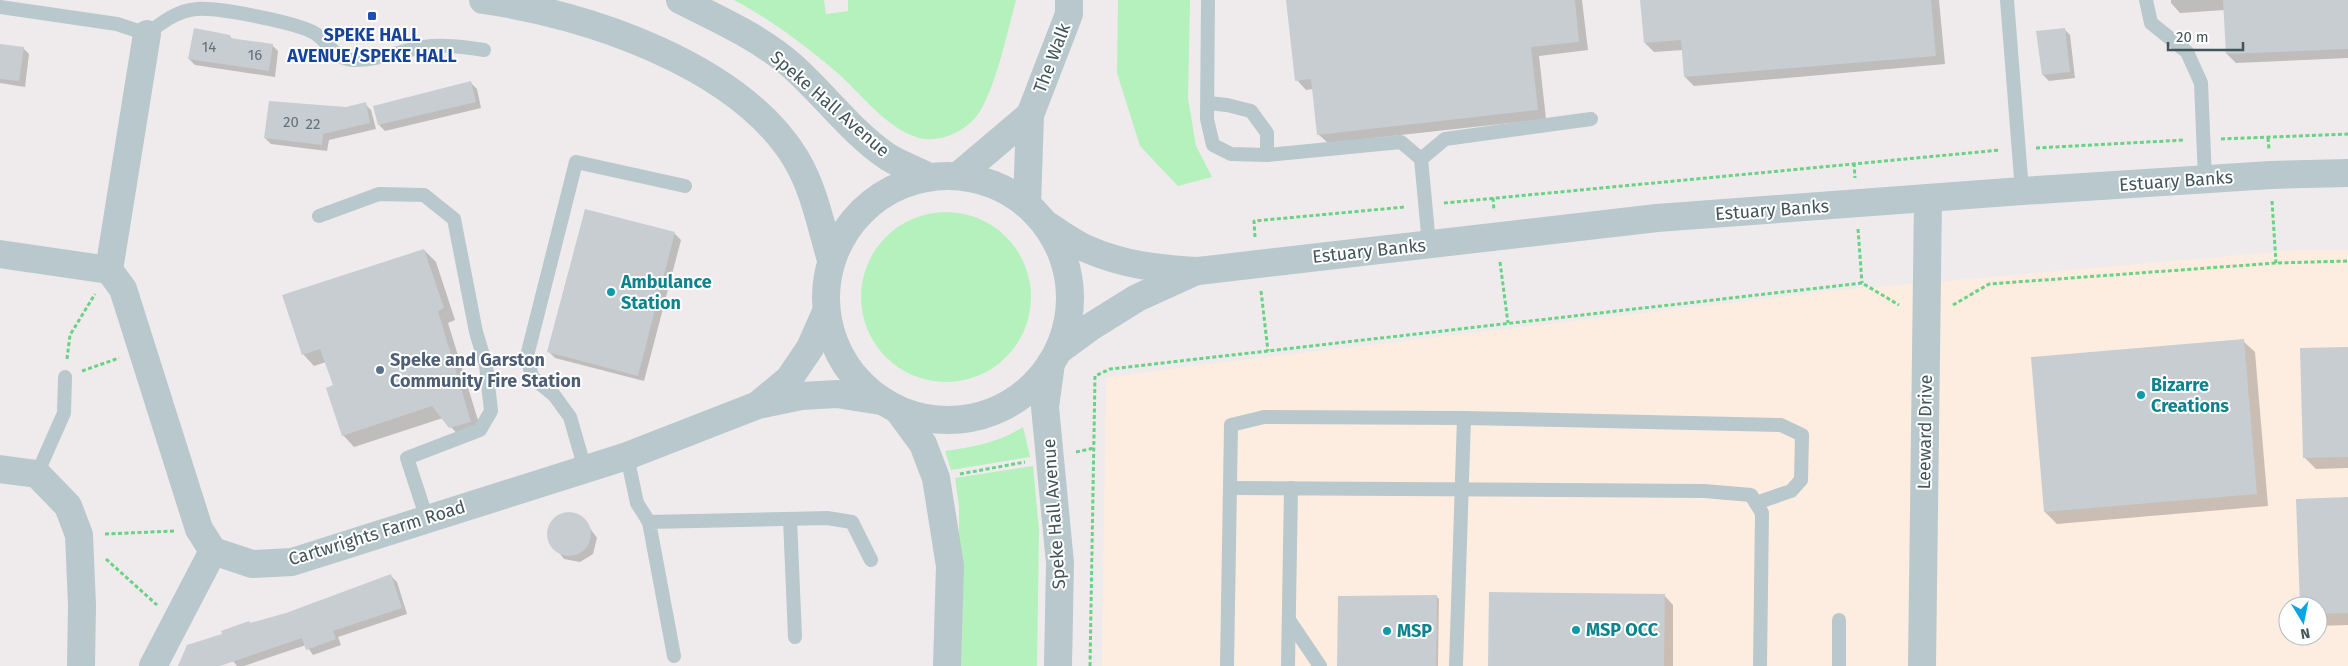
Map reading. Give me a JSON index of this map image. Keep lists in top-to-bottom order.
{
  "streets": {
    "street": [
      "The Walk",
      "Speke Hall Avenue",
      "Estuary Banks",
      "Leeward Drive",
      "Cartwrights Farm Road"
    ]
  },
  "crossings": [
    ["Speke Hall Avenue", "Estuary Banks"],
    ["Speke Hall Avenue", "Cartwrights Farm Road"],
    ["Estuary Banks", "Leeward Drive"],
    ["Estuary Banks", "Cartwrights Farm Road"]
  ],
  "places": {
    "transit": ["SPEKE HALL AVENUE/SPEKE HALL"],
    "other": [
      "Ambulance Station",
      "Speke and Garston Community Fire Station",
      "Bizarre Creations",
      "MSP OCC",
      "MSP"
    ]
  },
  "house_numbers": [
    "14",
    "16",
    "20",
    "22"
  ],
  "scale_bar": "20 m",
  "north": "bottom"
}
